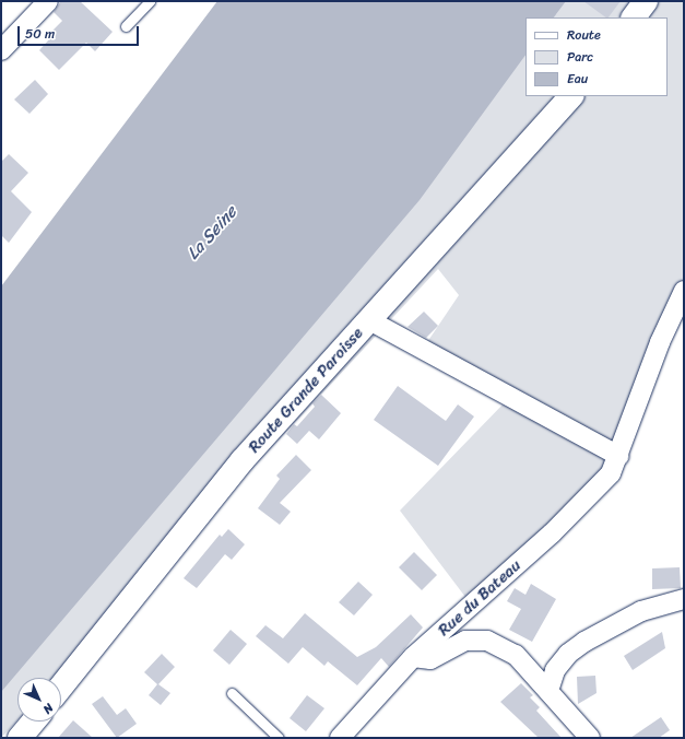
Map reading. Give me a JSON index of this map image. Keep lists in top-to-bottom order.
{
  "streets": {
    "main road": ["Route Grande Paroisse"],
    "street": ["Rue du Bateau"]
  },
  "water": ["La Seine"],
  "legend": ["Route", "Parc", "Eau"],
  "scale_bar": "50 m",
  "north": "bottom right"
}
